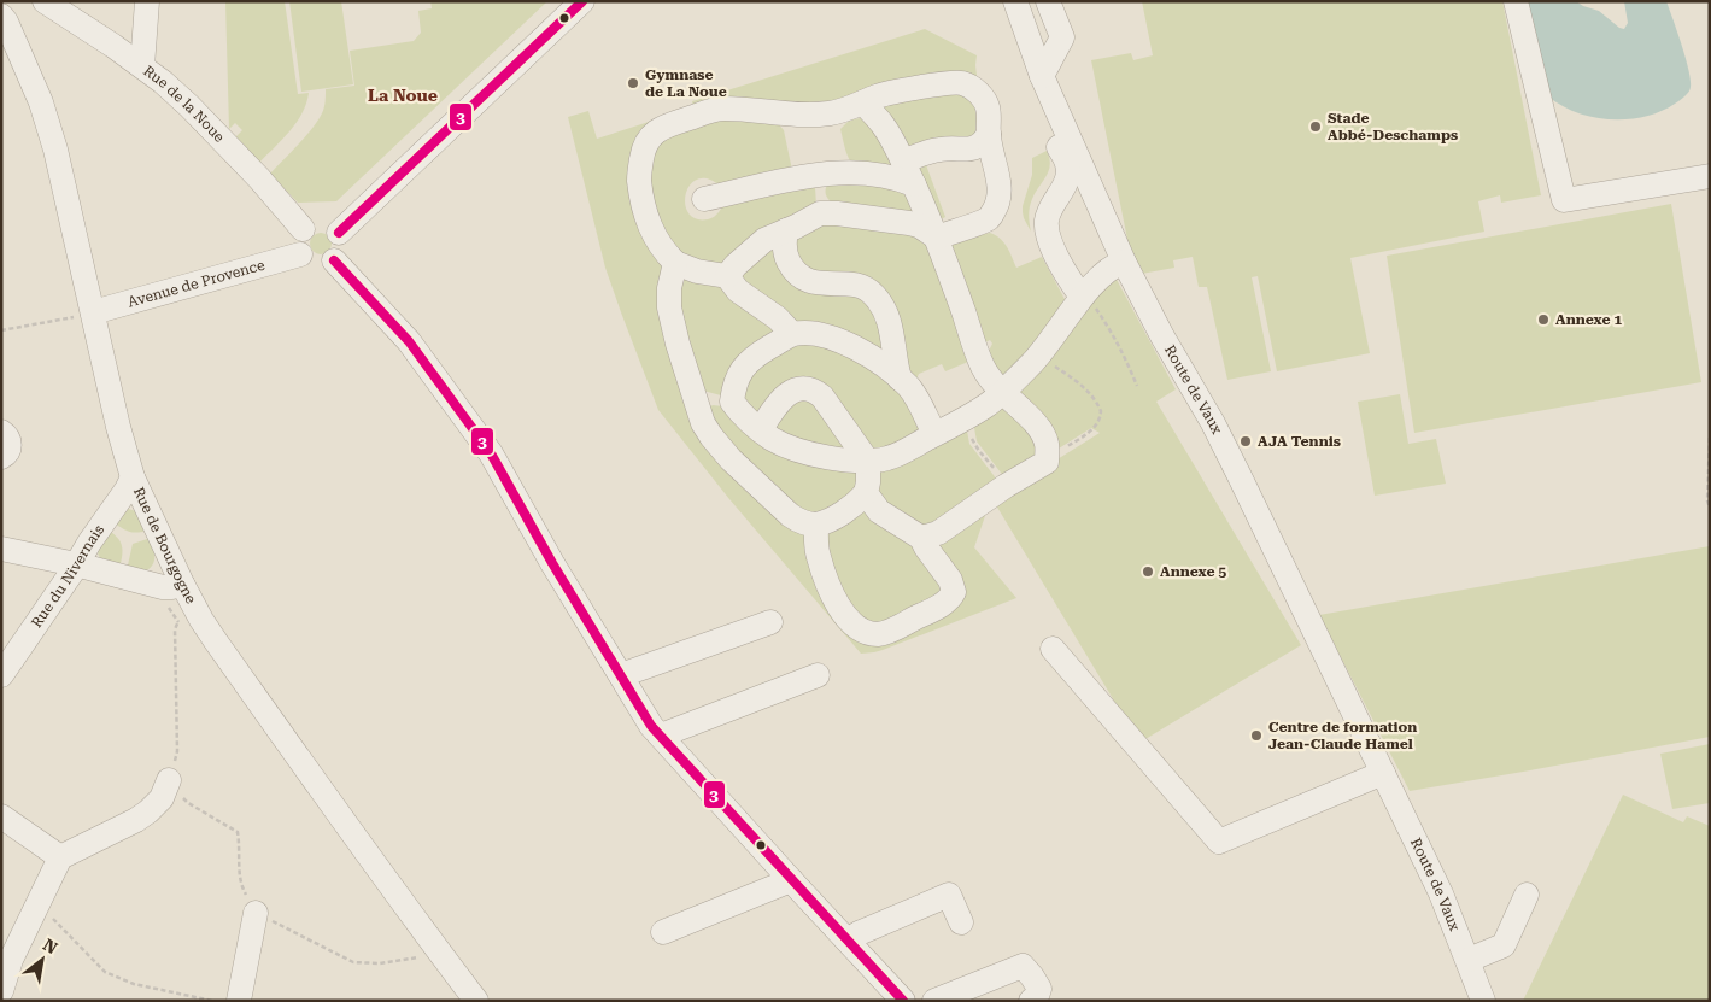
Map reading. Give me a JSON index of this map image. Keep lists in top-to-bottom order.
{
  "streets": {
    "street": [
      "Rue de la Noue",
      "Avenue de Provence",
      "Route de Vaux",
      "Rue de Bourgogne",
      "Rue du Nivernais"
    ]
  },
  "crossings": [
    ["Rue de la Noue", "Avenue de Provence"],
    ["Avenue de Provence", "Rue de Bourgogne"],
    ["Rue de Bourgogne", "Rue du Nivernais"]
  ],
  "districts": ["La Noue"],
  "places": [
    "Gymnase de La Noue",
    "Stade Abbé-Deschamps",
    "Annexe 1",
    "AJA Tennis",
    "Annexe 5",
    "Centre de formation Jean-Claude Hamel"
  ],
  "lines": ["transit line 3"],
  "north": "top right"
}
